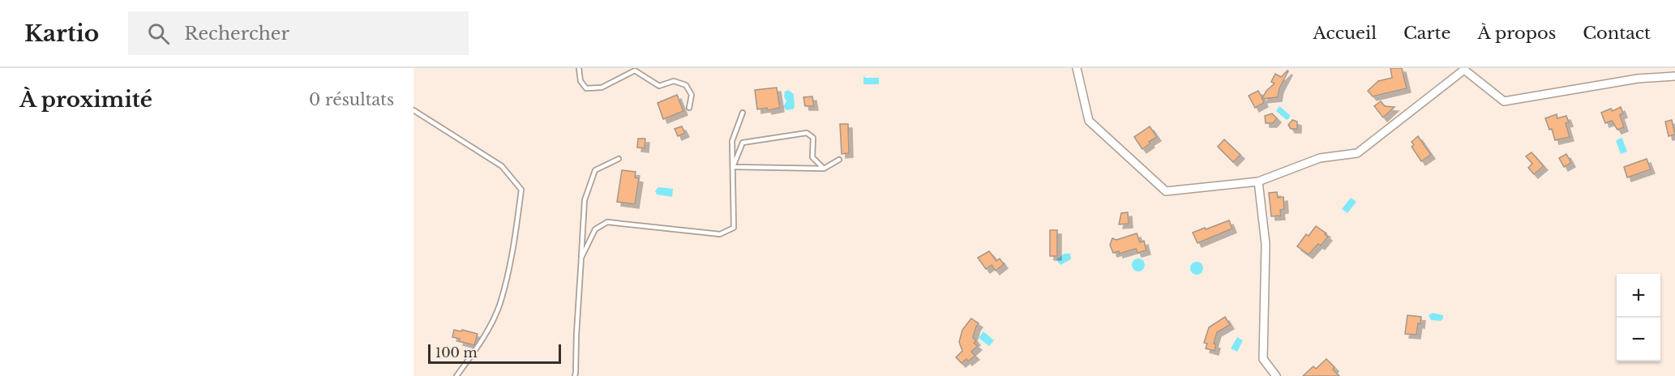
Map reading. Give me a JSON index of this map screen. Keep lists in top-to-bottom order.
{
  "scale_bar": "100 m",
  "page": {
    "header": "Kartio",
    "search": "Rechercher",
    "nav": [
      "Accueil",
      "Carte",
      "À propos",
      "Contact"
    ],
    "heading": ["À proximité", "0 résultats"],
    "map_buttons": ["+", "−"],
    "scale": "100 m"
  }
}
